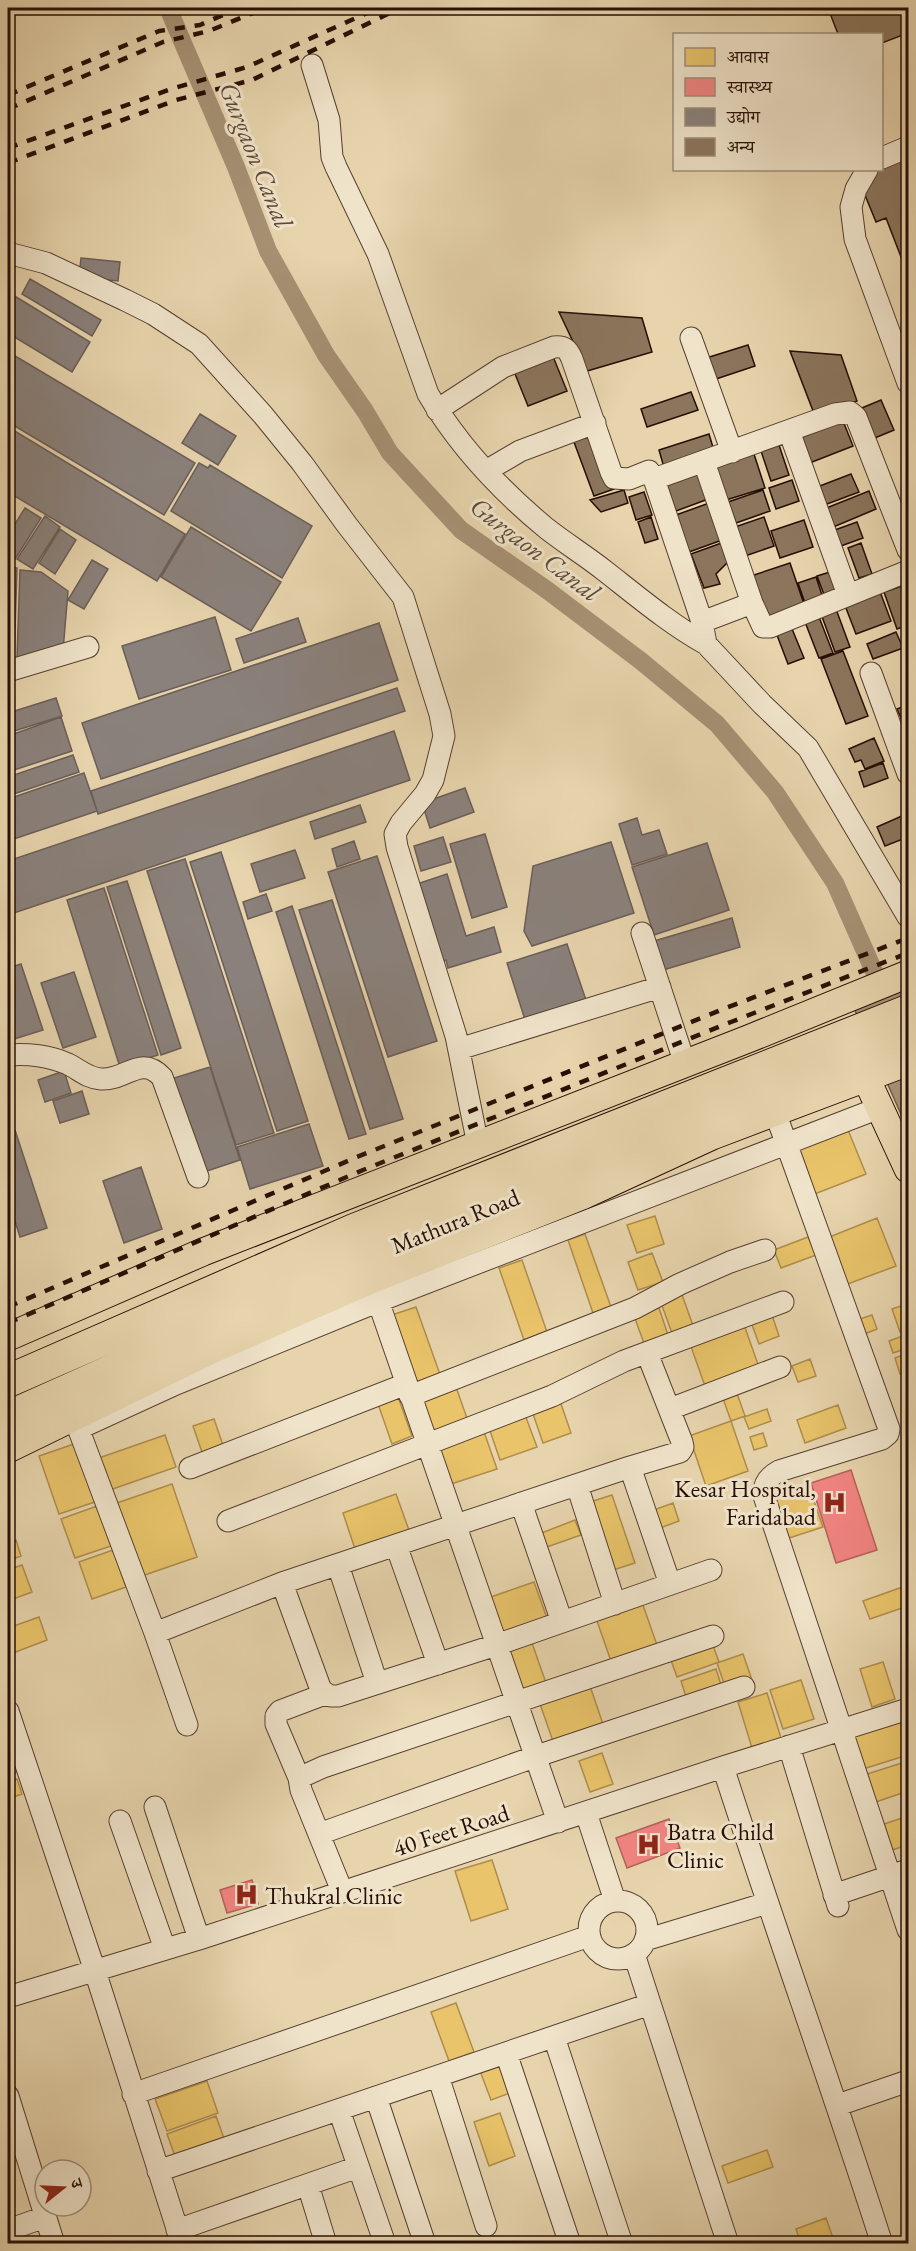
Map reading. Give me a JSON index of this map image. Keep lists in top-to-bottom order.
{
  "streets": {
    "highway": ["Mathura Road"],
    "street": ["40 Feet Road"]
  },
  "water": ["Gurgaon Canal"],
  "places": {
    "hospital": ["Kesar Hospital, Faridabad", "Batra Child Clinic", "Thukral Clinic"]
  },
  "legend": [
    "आवास",
    "स्वास्थ्य",
    "उद्योग",
    "अन्य"
  ],
  "north": "right"
}
